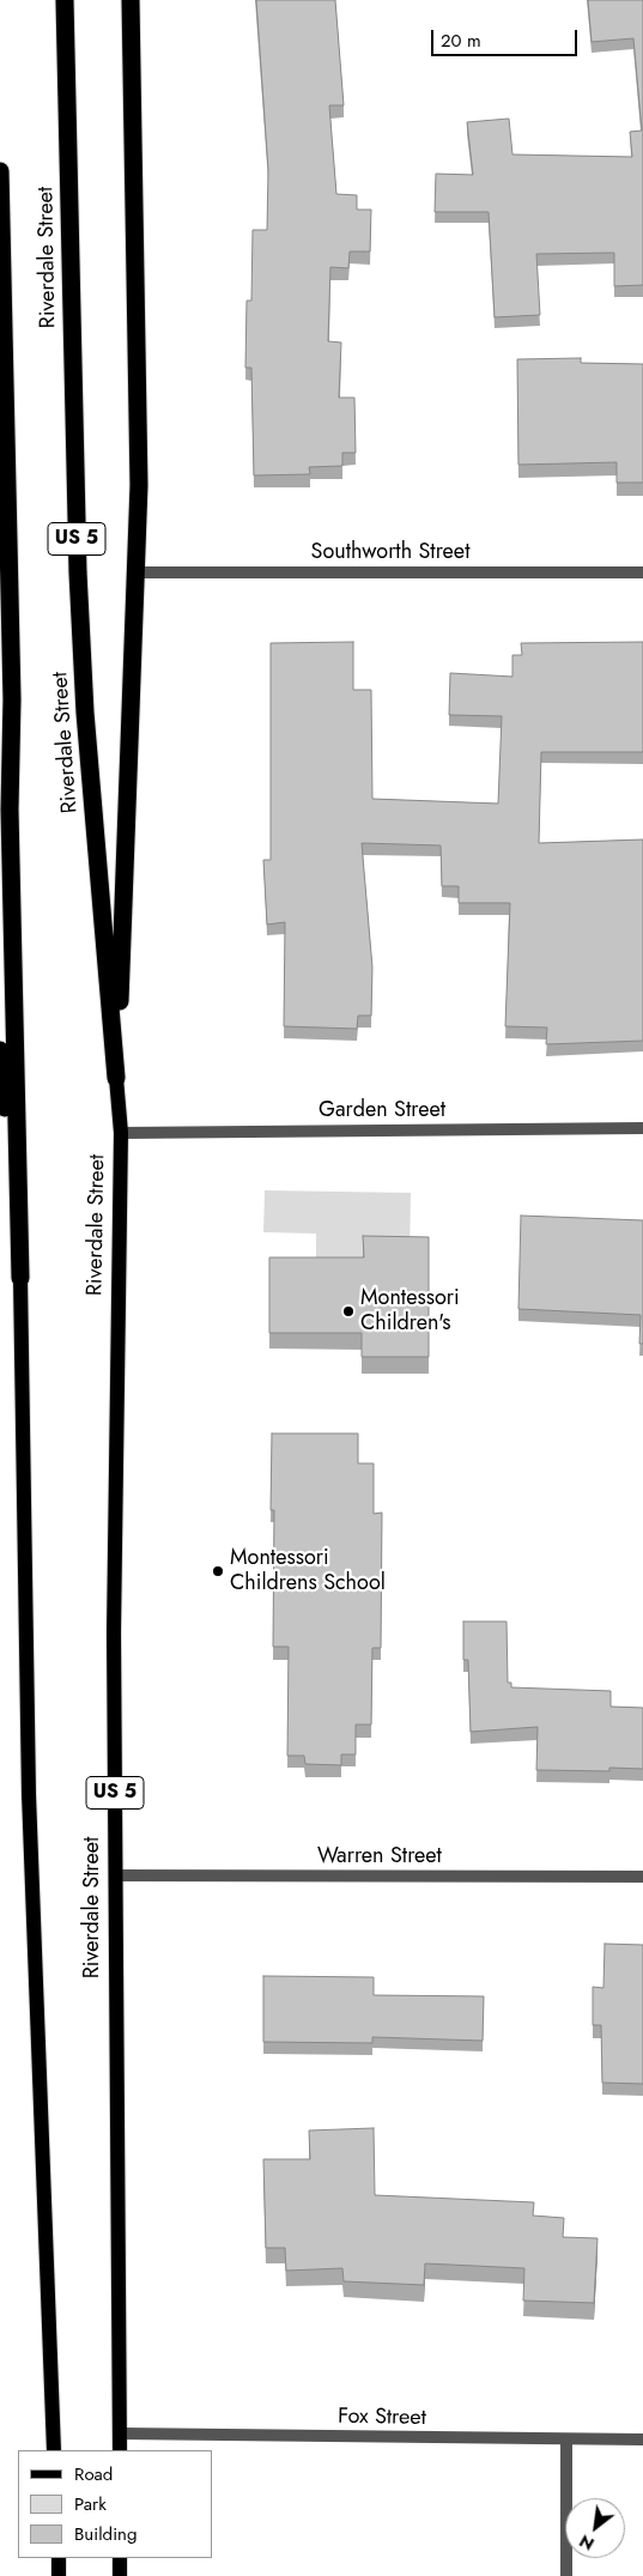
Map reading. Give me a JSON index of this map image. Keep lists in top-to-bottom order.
{
  "streets": {
    "highway": ["Riverdale Street", "US 5"],
    "street": [
      "Southworth Street",
      "Garden Street",
      "Warren Street",
      "Fox Street"
    ]
  },
  "crossings": [
    ["Riverdale Street", "Garden Street"],
    ["Riverdale Street", "Warren Street"],
    ["Riverdale Street", "Fox Street"]
  ],
  "places": ["Montessori Children's", "Montessori Childrens School"],
  "legend": ["Road", "Park", "Building"],
  "scale_bar": "20 m",
  "north": "bottom left"
}
